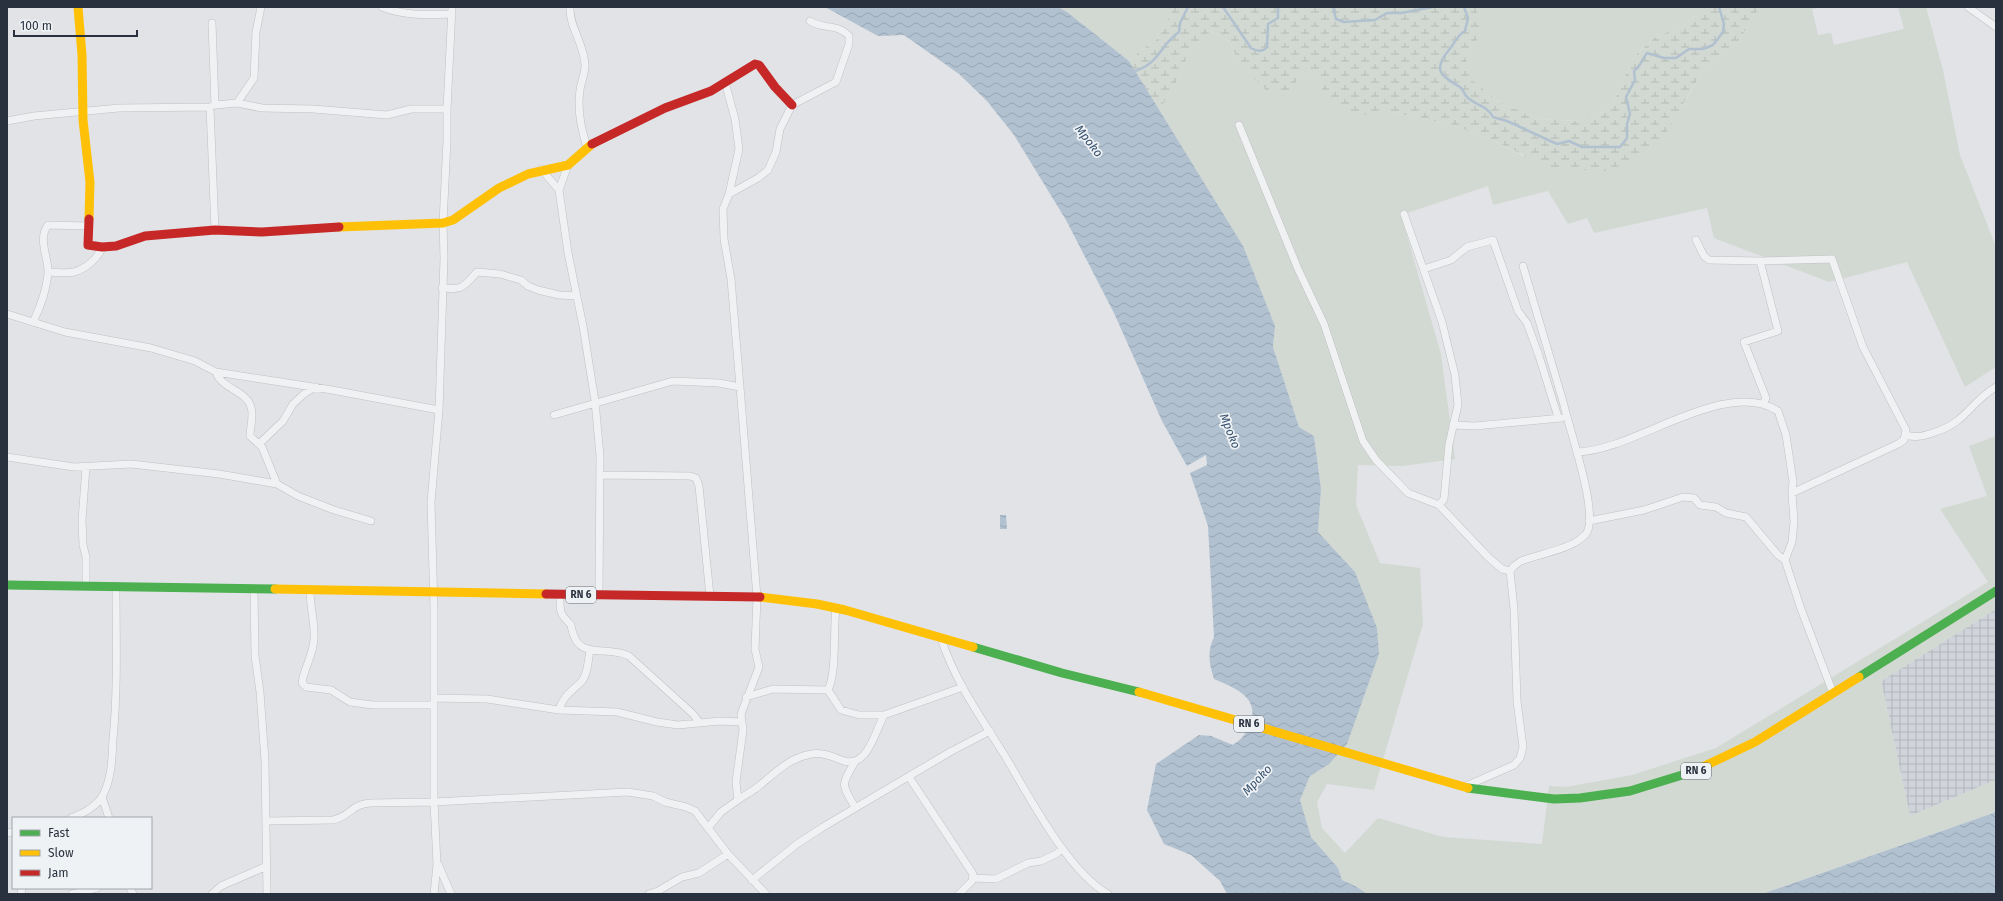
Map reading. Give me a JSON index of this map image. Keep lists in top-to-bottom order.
{
  "streets": {
    "main road": ["RN 6"]
  },
  "water": ["Mpoko"],
  "legend": ["Fast", "Slow", "Jam"],
  "scale_bar": "100 m"
}
